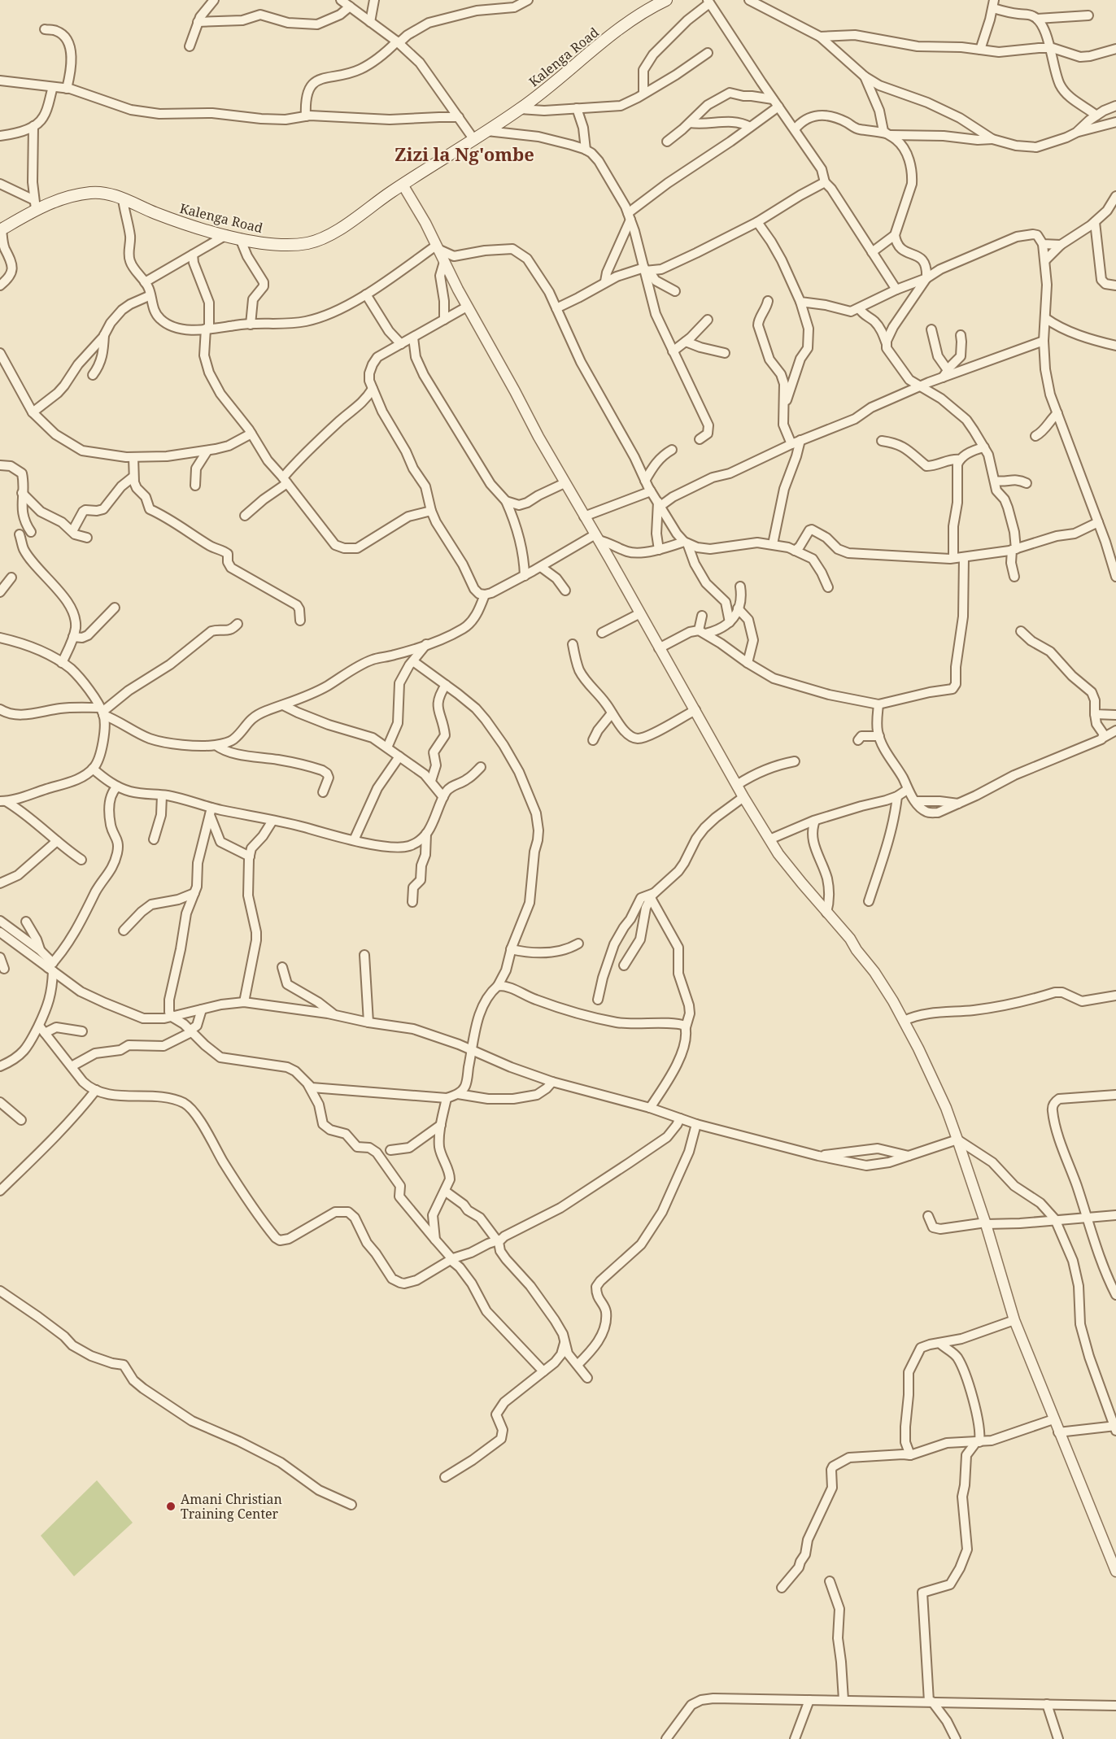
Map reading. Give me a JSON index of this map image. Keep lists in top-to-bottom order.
{
  "streets": {
    "main road": ["Kalenga Road"]
  },
  "districts": ["Zizi la Ng'ombe"],
  "places": ["Amani Christian Training Center"]
}
